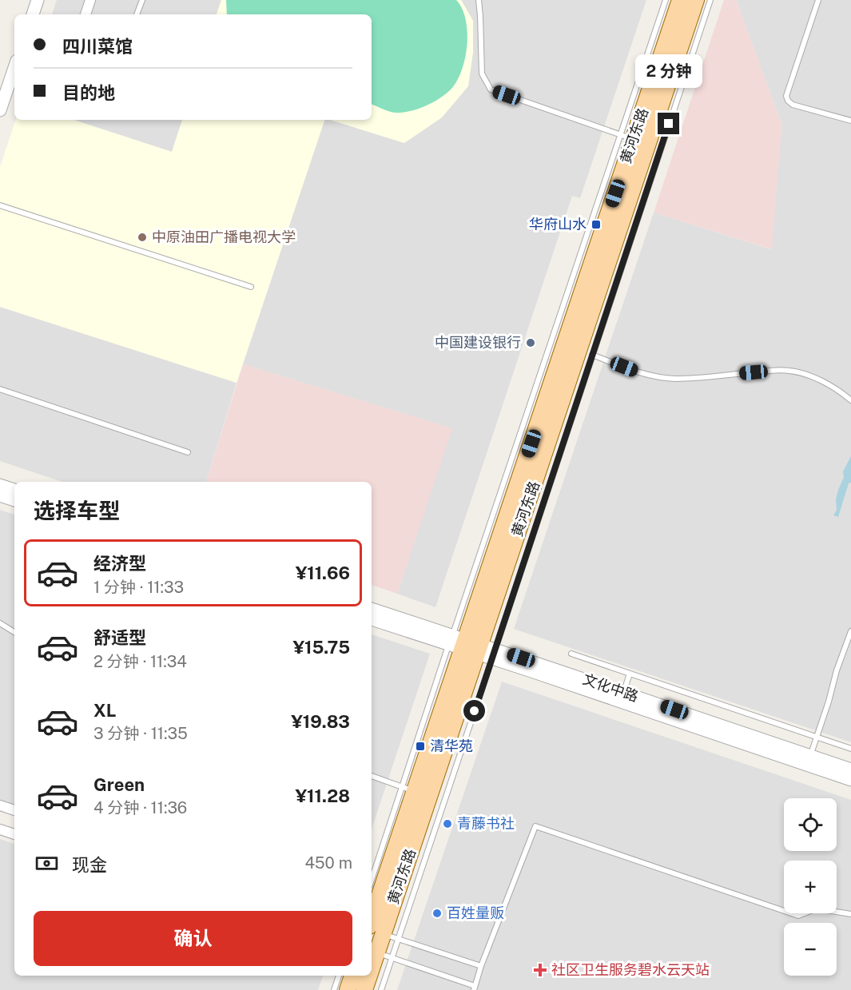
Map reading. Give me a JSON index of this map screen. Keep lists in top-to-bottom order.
{
  "streets": {
    "main road": ["黄河东路"],
    "street": ["文化中路"]
  },
  "crossings": [
    ["黄河东路", "文化中路"]
  ],
  "places": {
    "transit": ["华府山水", "清华苑"],
    "other": [
      "中原油田广播电视大学",
      "中国建设银行",
      "青藤书社",
      "百姓量贩"
    ],
    "health": ["社区卫生服务碧水云天站"]
  },
  "page": {
    "banner": ["四川菜馆", "目的地"],
    "bubble": "2 分钟",
    "heading": "选择车型",
    "list": [
      {
        "name": "经济型",
        "note": "1 分钟 · 11:33",
        "value": "¥11.66"
      },
      {
        "name": "舒适型",
        "note": "2 分钟 · 11:34",
        "value": "¥15.75"
      },
      {
        "name": "XL",
        "note": "3 分钟 · 11:35",
        "value": "¥19.83"
      },
      {
        "name": "Green",
        "note": "4 分钟 · 11:36",
        "value": "¥11.28"
      }
    ],
    "map_buttons": ["+", "−"],
    "pay": ["现金", "450 m"],
    "buttons": "确认"
  }
}
